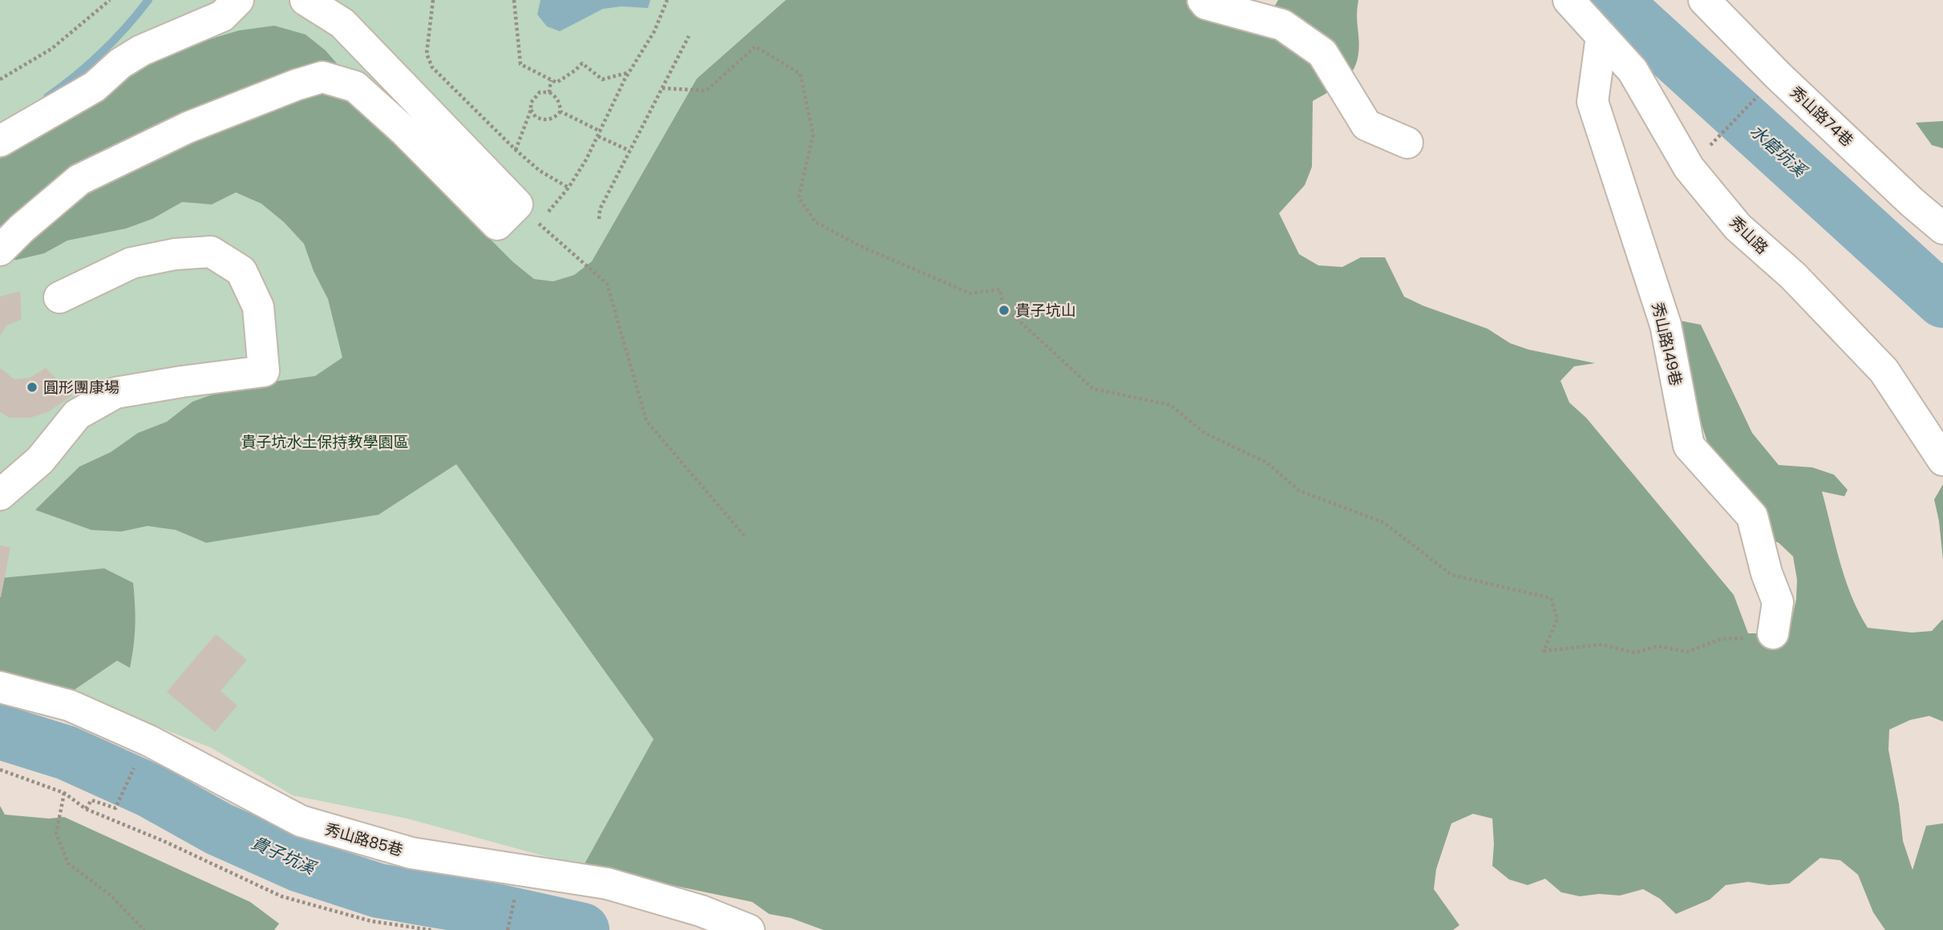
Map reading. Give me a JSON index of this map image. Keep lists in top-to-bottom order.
{
  "streets": {
    "street": [
      "秀山路74巷",
      "秀山路",
      "秀山路149巷",
      "秀山路85巷"
    ]
  },
  "crossings": [
    ["秀山路", "秀山路149巷"]
  ],
  "water": ["水磨坑溪", "貴子坑溪"],
  "parks": ["貴子坑水土保持教學園區"],
  "places": ["貴子坑山", "圓形團康場"]
}
